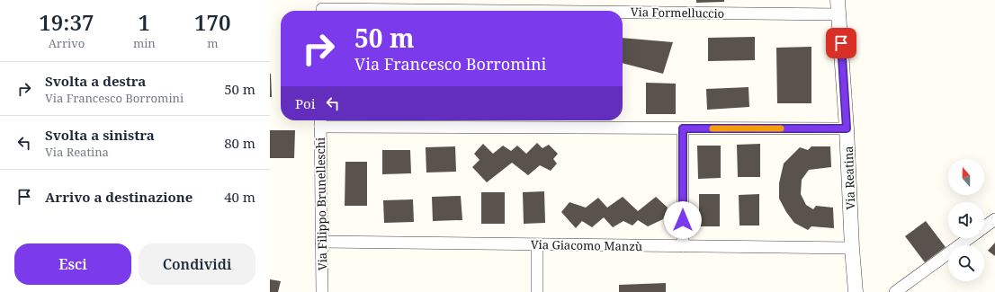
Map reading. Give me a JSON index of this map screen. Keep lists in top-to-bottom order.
{
  "streets": {
    "street": [
      "Via Formelluccio",
      "Via Reatina",
      "Via Filippo Brunelleschi",
      "Via Giacomo Manzù"
    ]
  },
  "crossings": [
    ["Via Formelluccio", "Via Reatina"],
    ["Via Reatina", "Via Giacomo Manzù"],
    ["Via Filippo Brunelleschi", "Via Giacomo Manzù"]
  ],
  "north": "top",
  "page": {
    "eta": [
      "19:37",
      "Arrivo",
      "1",
      "min",
      "170",
      "m"
    ],
    "turn": ["50 m", "Via Francesco Borromini"],
    "list": [
      {
        "name": "Svolta a destra",
        "note": "Via Francesco Borromini",
        "value": "50 m"
      },
      {
        "name": "Svolta a sinistra",
        "note": "Via Reatina",
        "value": "80 m"
      },
      {
        "name": "Arrivo a destinazione",
        "value": "40 m"
      }
    ],
    "then": "Poi",
    "buttons": ["Esci", "Condividi"]
  }
}
